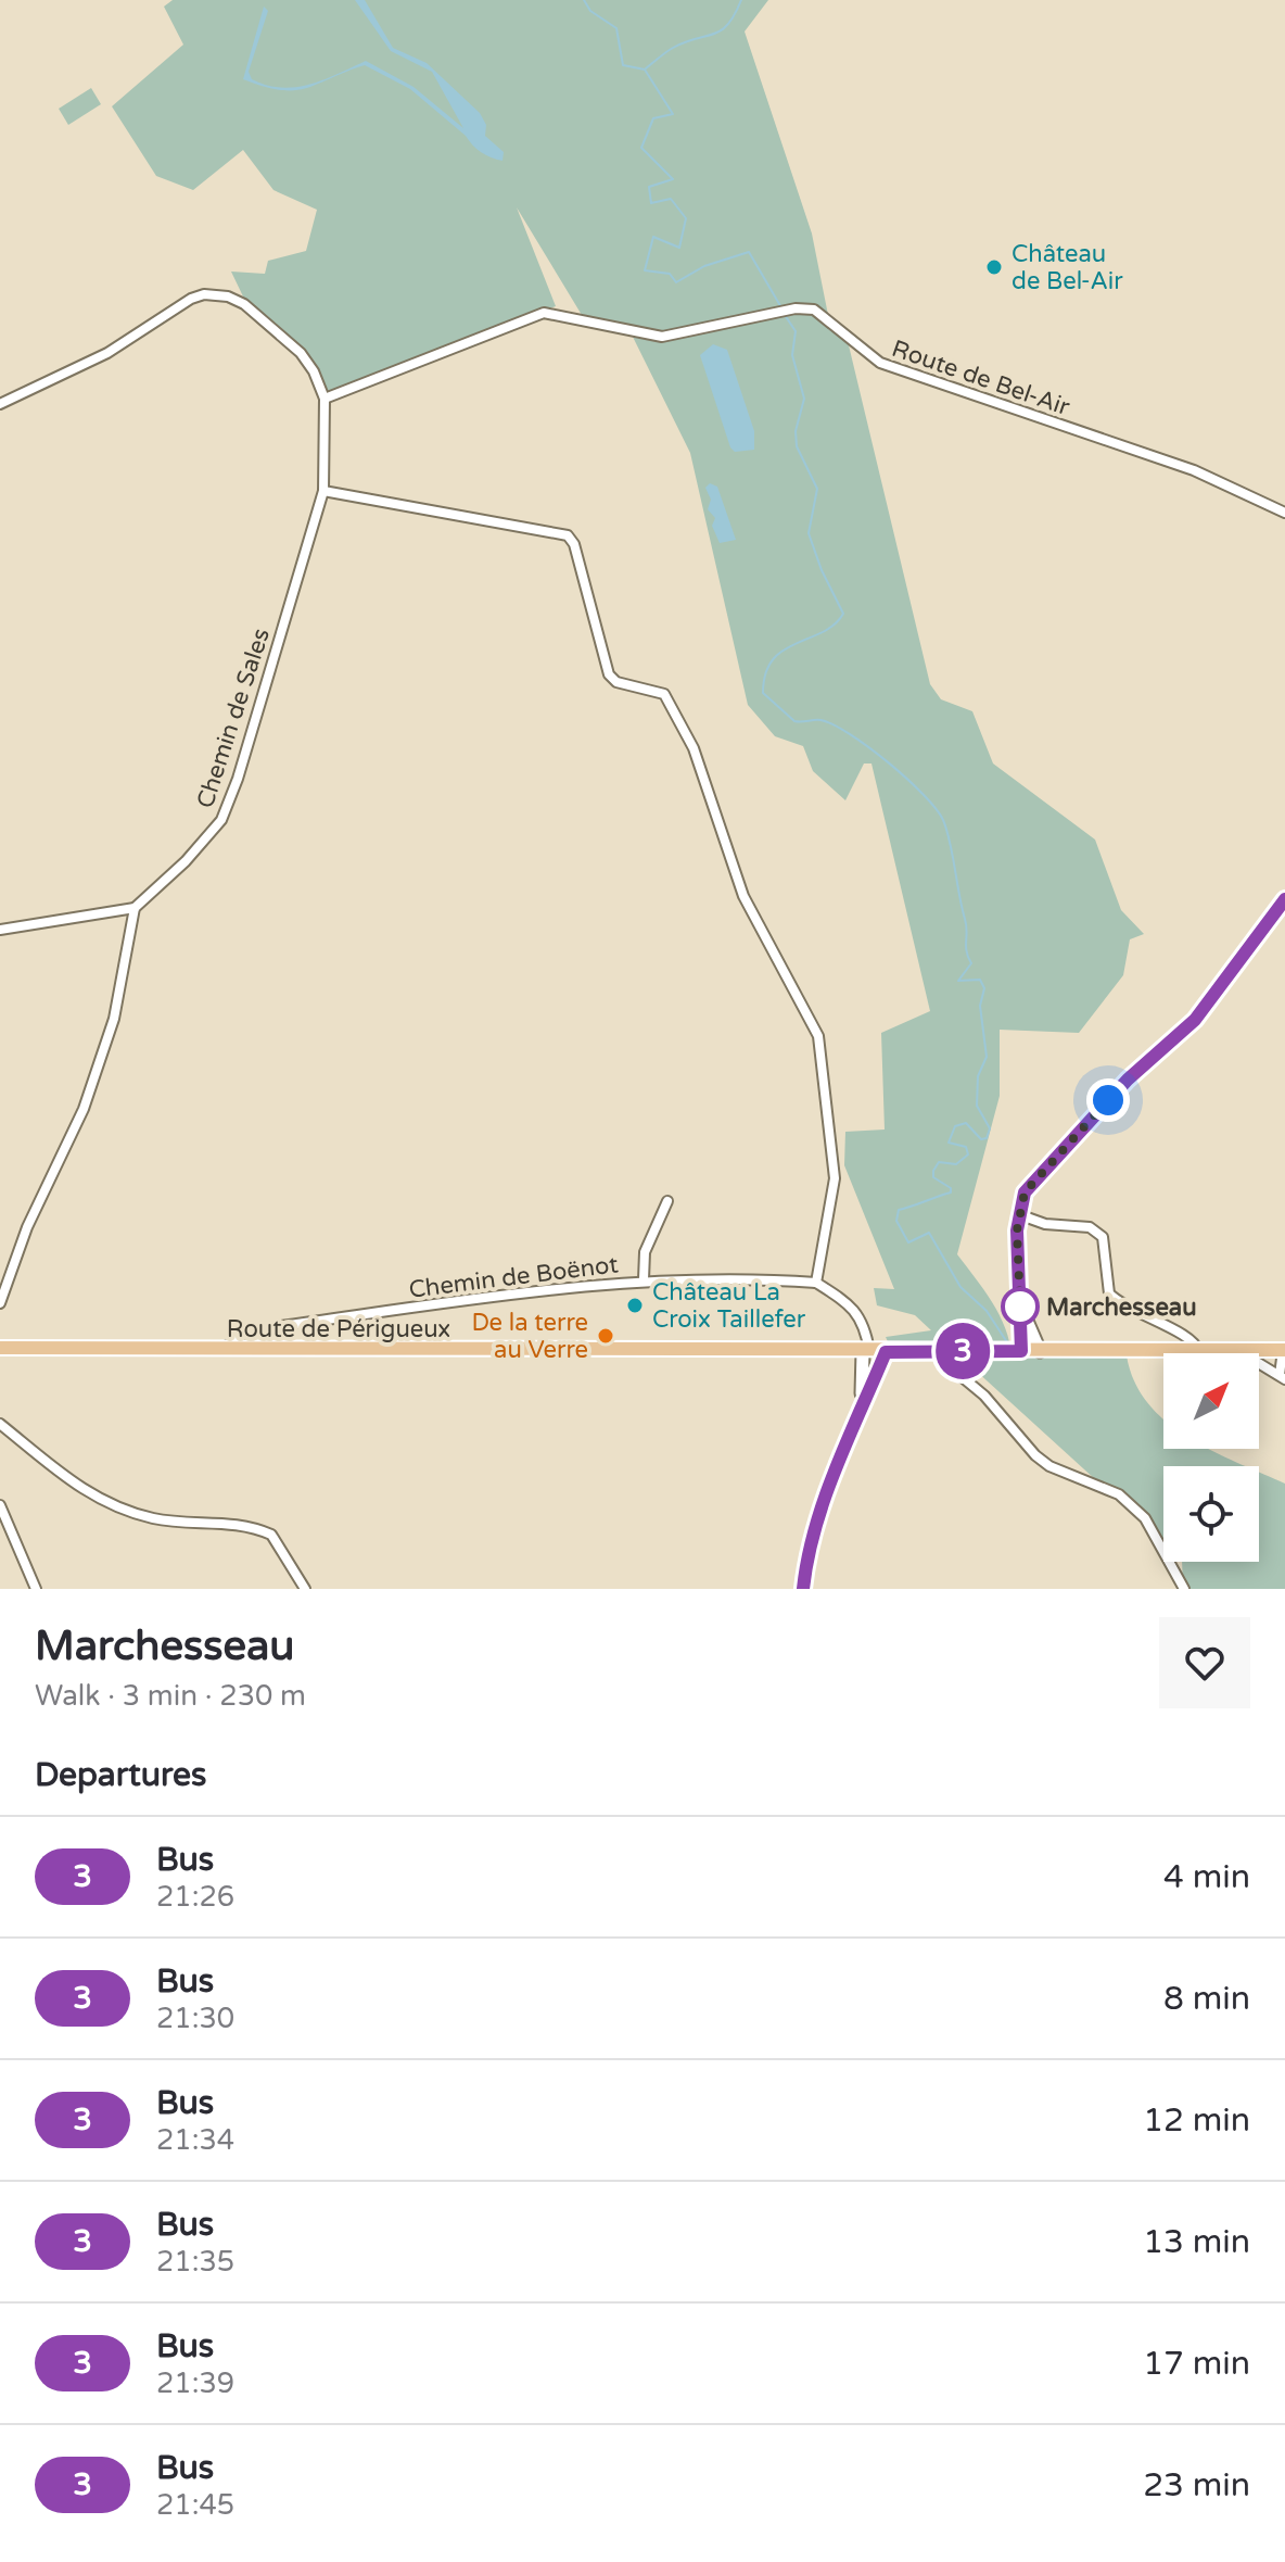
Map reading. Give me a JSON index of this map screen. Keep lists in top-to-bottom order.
{
  "streets": {
    "main road": ["Route de Périgueux"],
    "street": ["Route de Bel-Air", "Chemin de Sales", "Chemin de Boënot"]
  },
  "crossings": [
    ["Route de Bel-Air", "Chemin de Sales"],
    ["Chemin de Boënot", "Route de Périgueux"]
  ],
  "places": [
    "Château de Bel-Air",
    "Château La Croix Taillefer",
    "Marchesseau",
    "De la terre au Verre"
  ],
  "lines": ["bus line 3"],
  "north": "top right",
  "page": {
    "on_map": "3",
    "heading": [
      ["Marchesseau", "Walk · 3 min · 230 m"],
      "Departures"
    ],
    "list": [
      {
        "mark": "3",
        "name": "Bus",
        "note": "21:26",
        "value": "4 min"
      },
      {
        "mark": "3",
        "name": "Bus",
        "note": "21:30",
        "value": "8 min"
      },
      {
        "mark": "3",
        "name": "Bus",
        "note": "21:34",
        "value": "12 min"
      },
      {
        "mark": "3",
        "name": "Bus",
        "note": "21:35",
        "value": "13 min"
      },
      {
        "mark": "3",
        "name": "Bus",
        "note": "21:39",
        "value": "17 min"
      },
      {
        "mark": "3",
        "name": "Bus",
        "note": "21:45",
        "value": "23 min"
      }
    ]
  }
}
